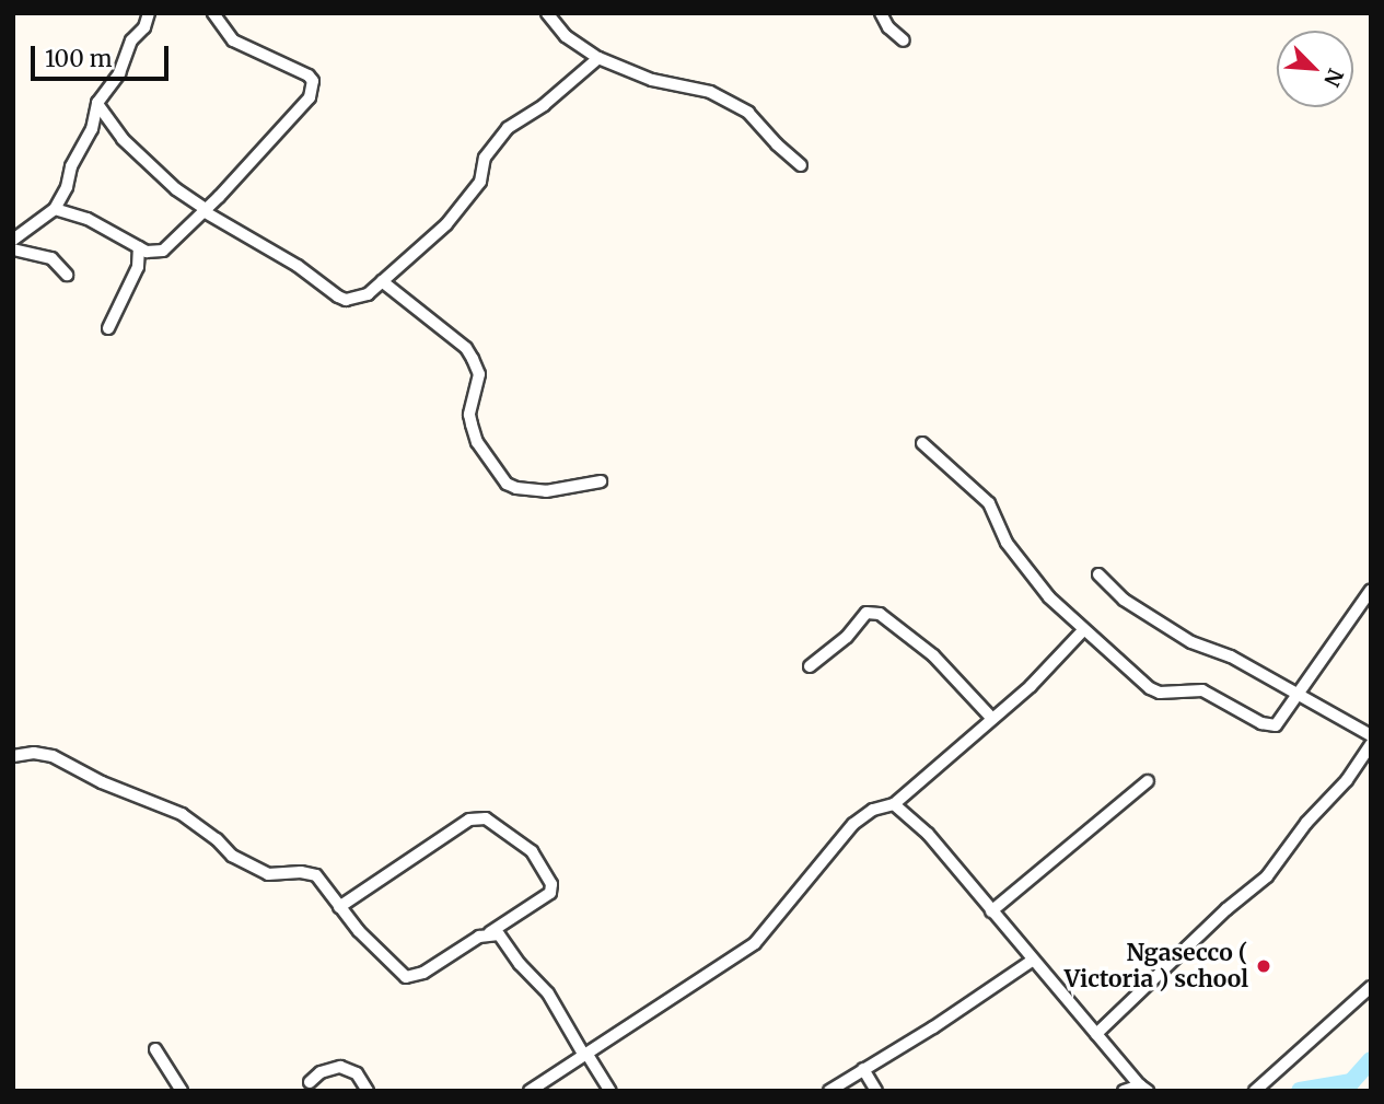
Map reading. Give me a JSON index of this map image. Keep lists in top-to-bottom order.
{
  "places": ["Ngasecco ( Victoria ) school"],
  "scale_bar": "100 m",
  "north": "bottom right"
}
